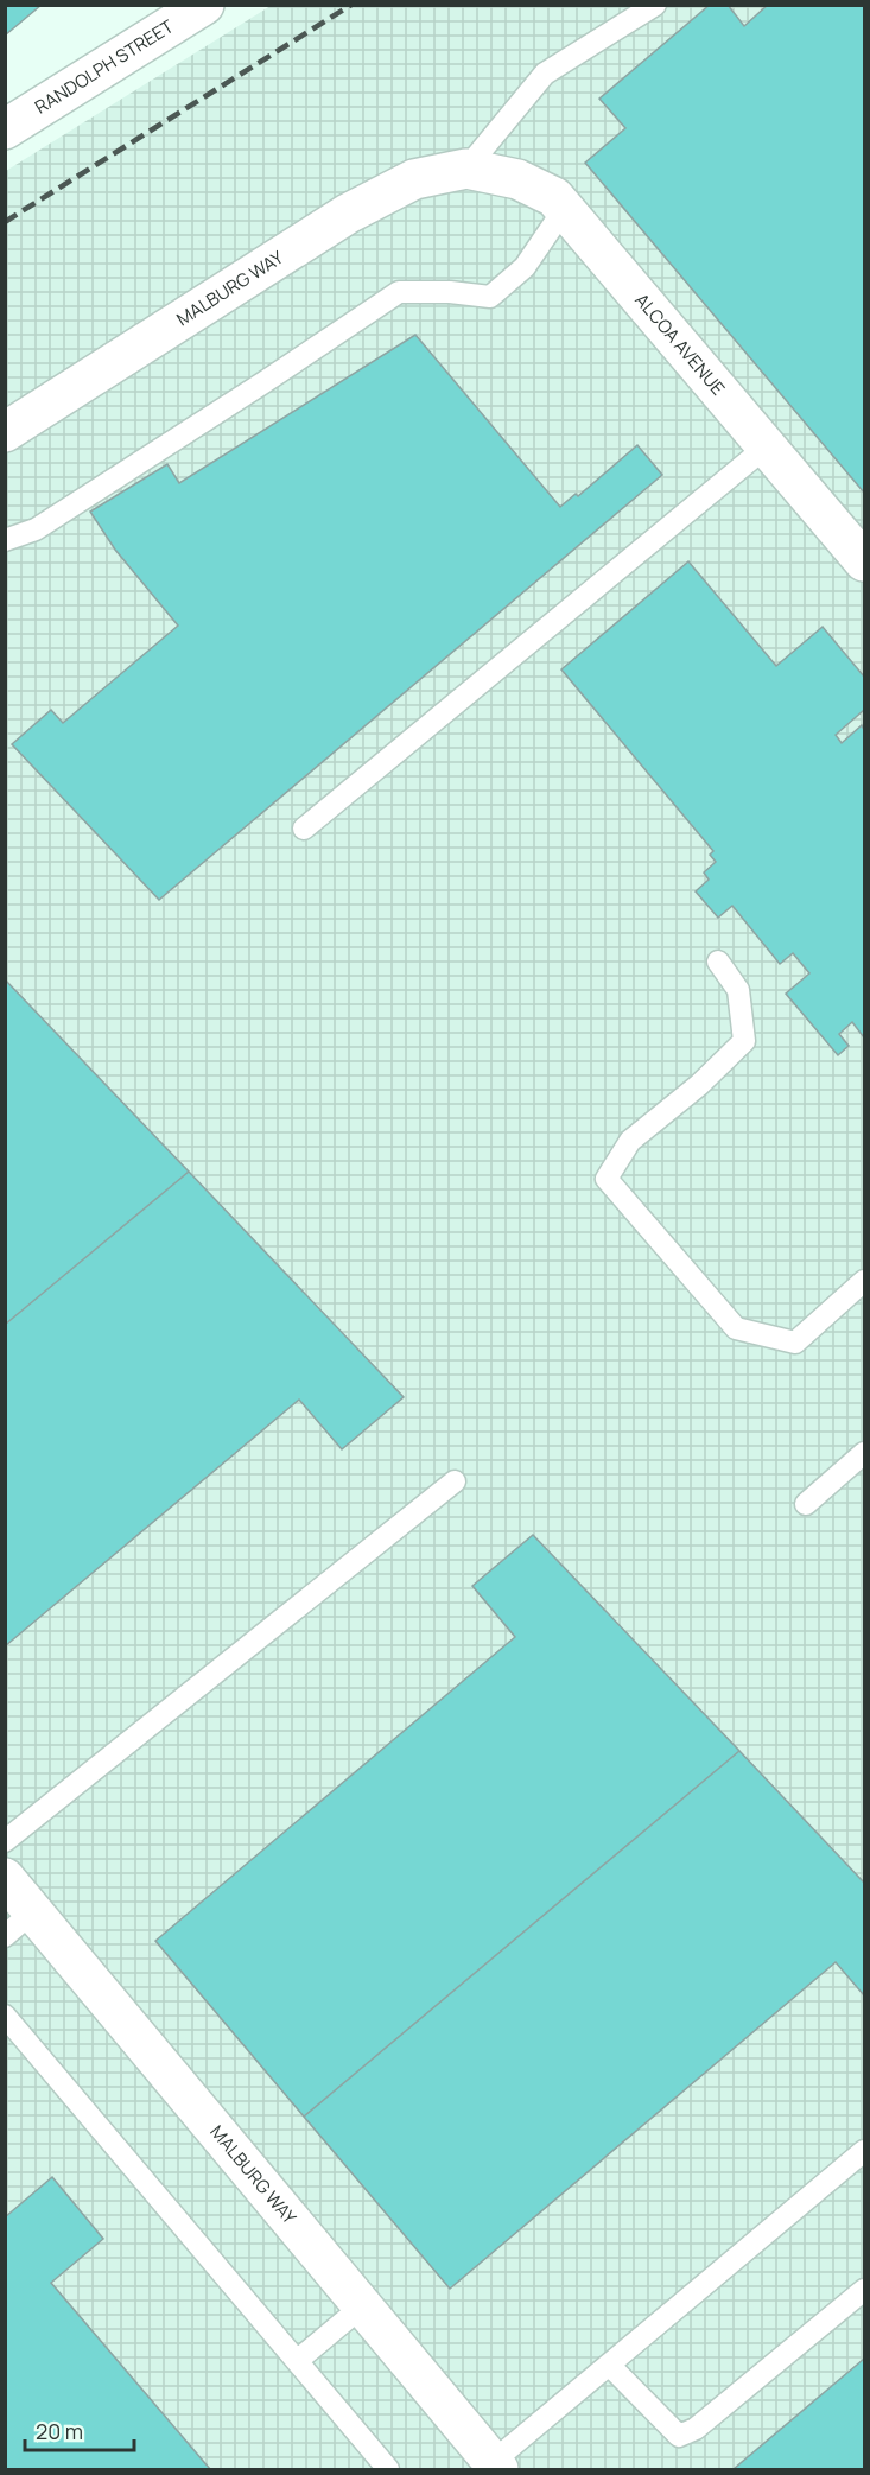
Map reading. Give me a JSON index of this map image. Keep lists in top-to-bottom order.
{
  "streets": {
    "street": ["RANDOLPH STREET", "MALBURG WAY", "ALCOA AVENUE"]
  },
  "crossings": [
    ["MALBURG WAY", "ALCOA AVENUE"]
  ],
  "scale_bar": "20 m"
}
